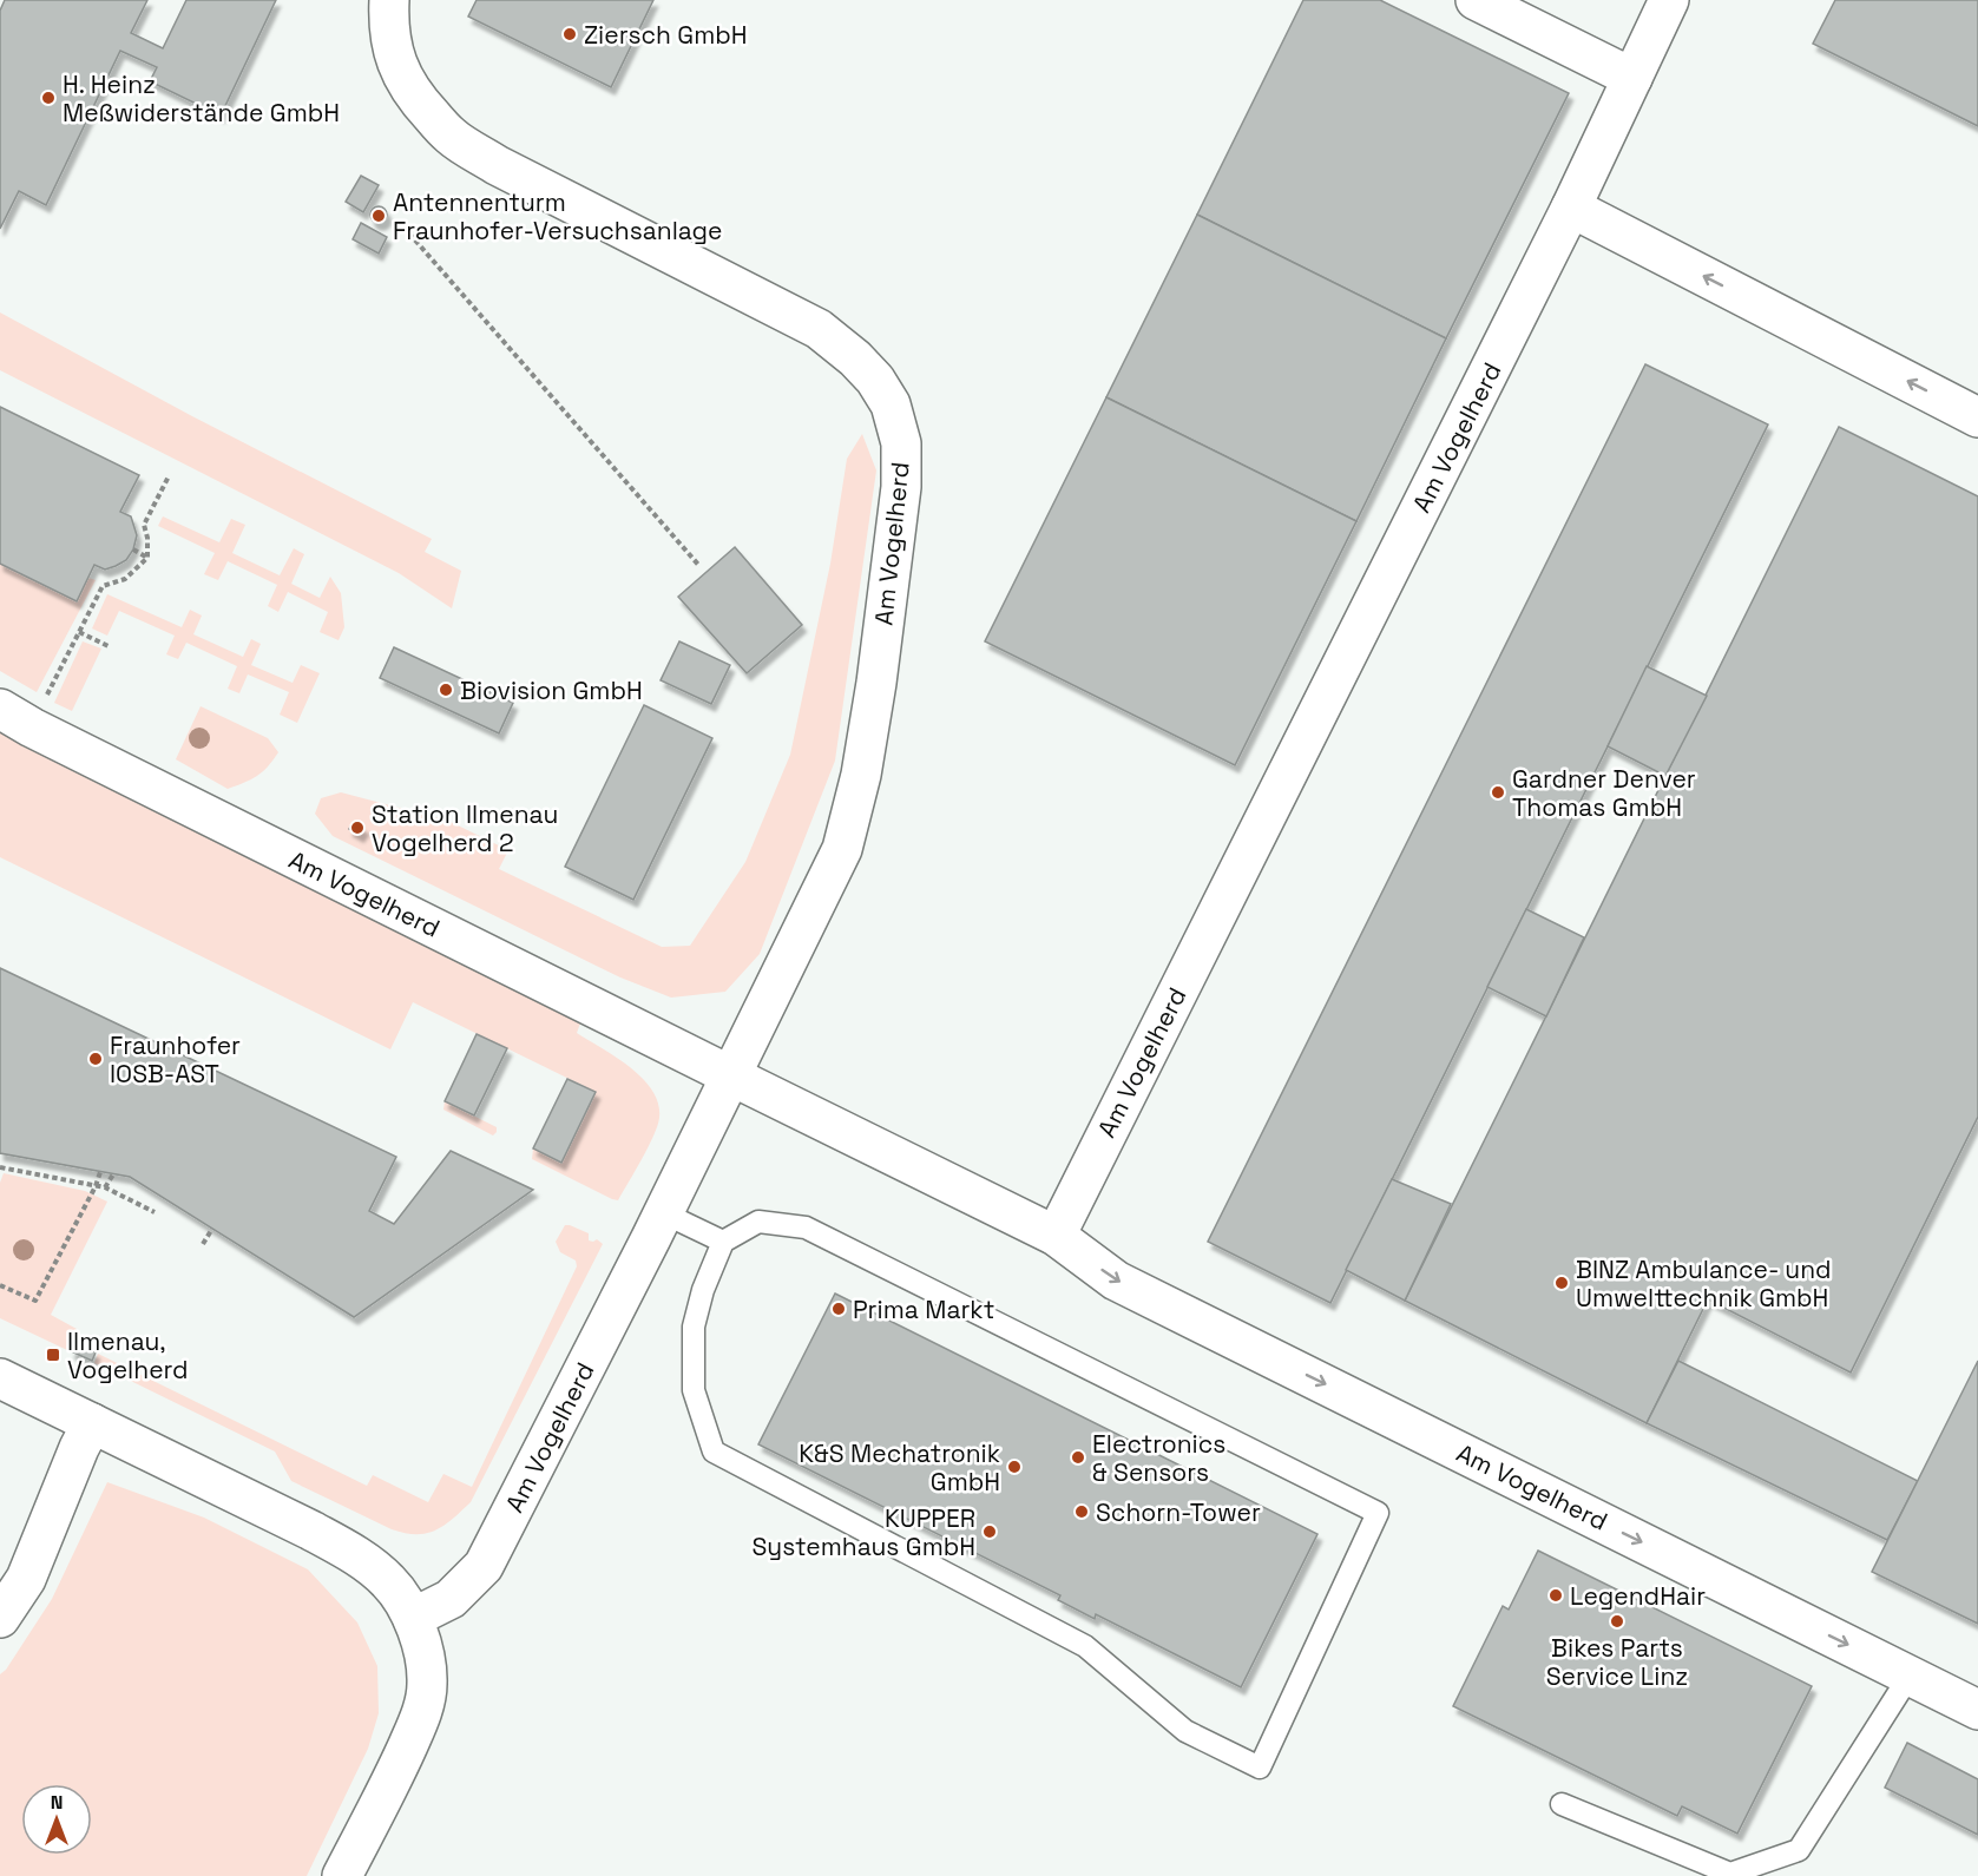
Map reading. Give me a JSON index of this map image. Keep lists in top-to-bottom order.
{
  "streets": {
    "street": ["Am Vogelherd"]
  },
  "places": {
    "other": [
      "Ziersch GmbH",
      "H. Heinz Meßwiderstände GmbH",
      "Antennenturm Fraunhofer-Versuchsanlage",
      "Biovision GmbH",
      "Gardner Denver Thomas GmbH",
      "Station Ilmenau Vogelherd 2",
      "Fraunhofer IOSB-AST",
      "BINZ Ambulance- und Umwelttechnik GmbH",
      "Prima Markt",
      "Electronics & Sensors",
      "K&S Mechatronik GmbH",
      "Schorn-Tower",
      "KUPPER Systemhaus GmbH",
      "LegendHair",
      "Bikes Parts Service Linz"
    ],
    "transit": ["Ilmenau, Vogelherd"]
  },
  "north": "top"
}
